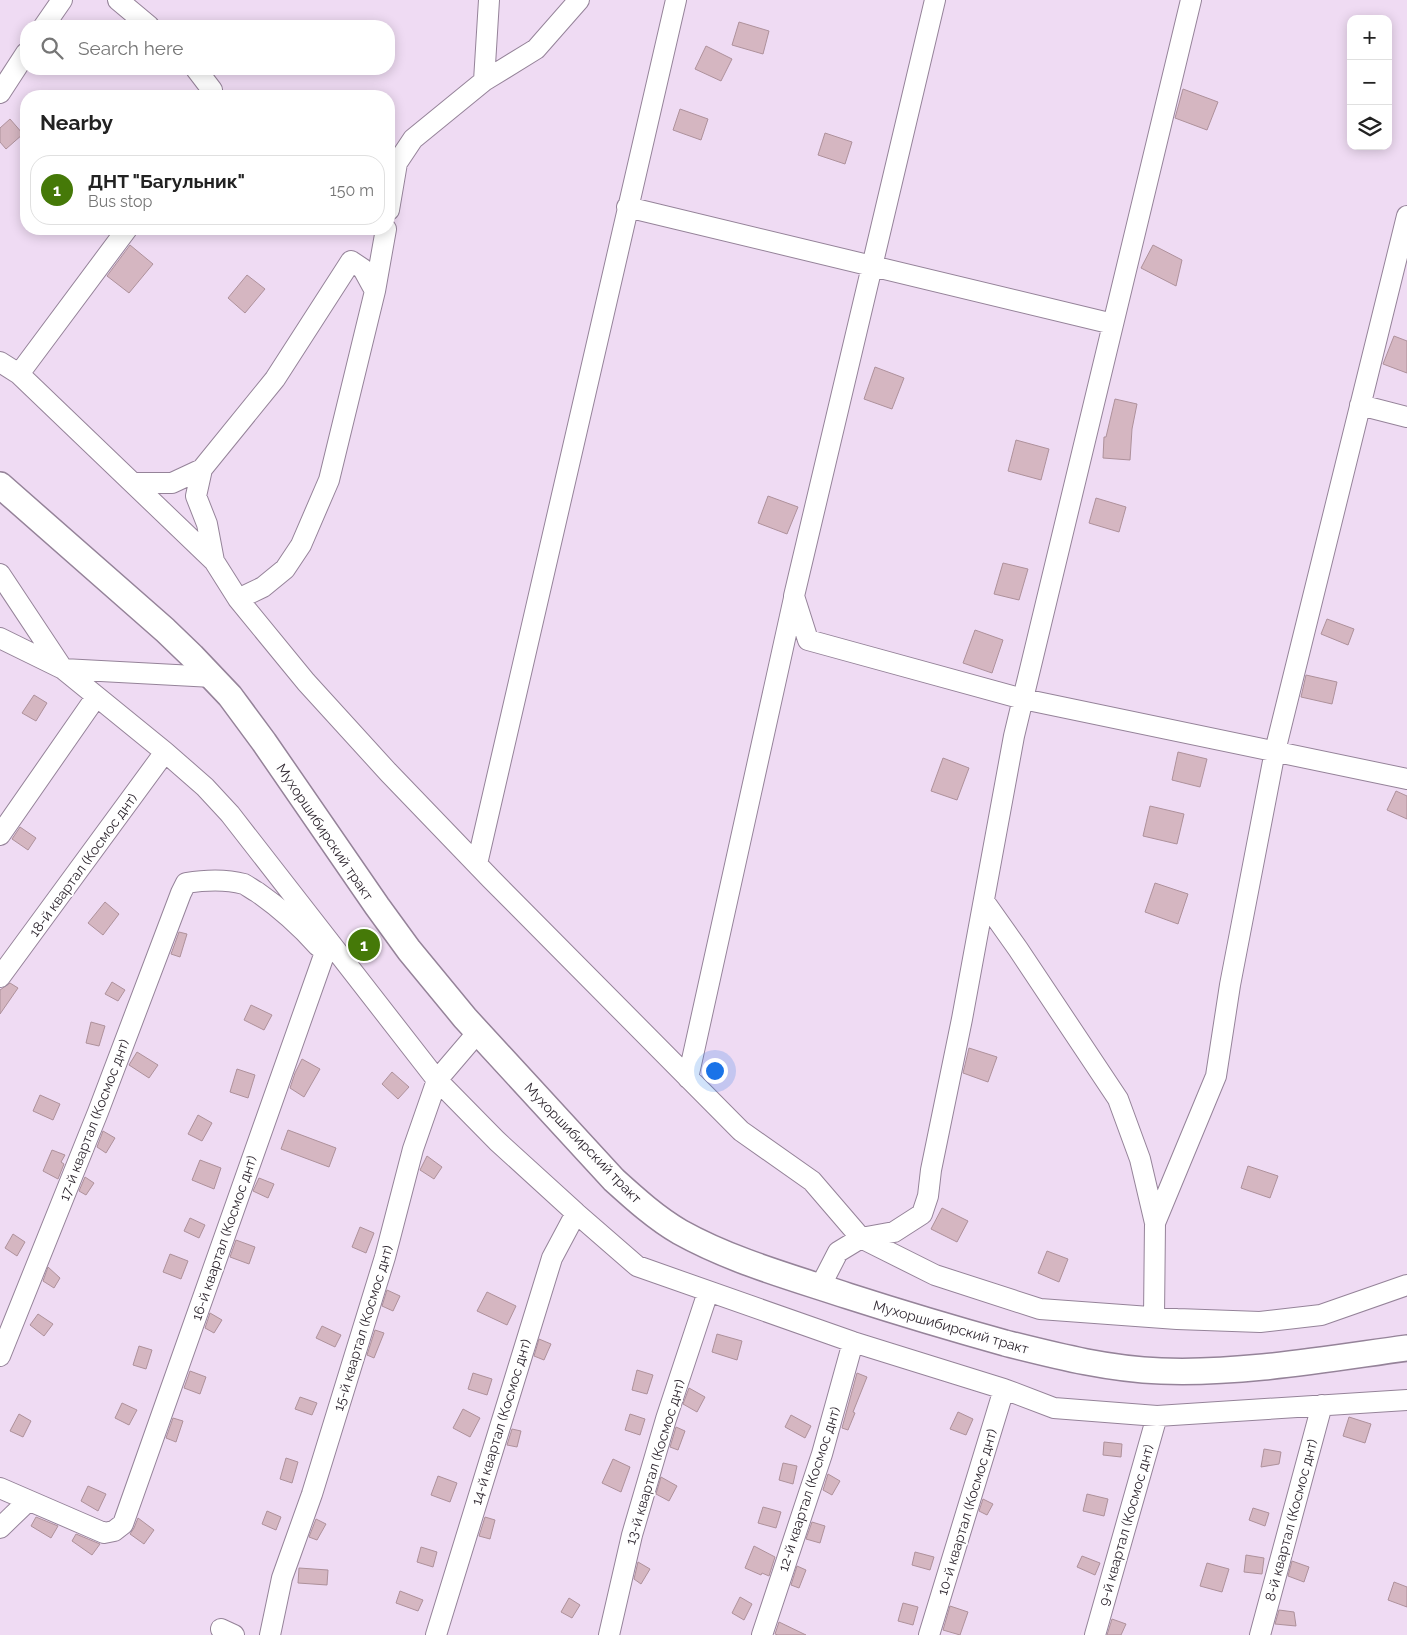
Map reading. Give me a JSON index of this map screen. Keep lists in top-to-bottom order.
{
  "streets": {
    "main road": ["Мухоршибирский тракт"],
    "street": [
      "18-й квартал (Космос днт)",
      "17-й квартал (Космос днт)",
      "16-й квартал (Космос днт)",
      "15-й квартал (Космос днт)",
      "14-й квартал (Космос днт)",
      "13-й квартал (Космос днт)",
      "12-й квартал (Космос днт)",
      "10-й квартал (Космос днт)",
      "8-й квартал (Космос днт)",
      "9-й квартал (Космос днт)"
    ]
  },
  "crossings": [
    ["Мухоршибирский тракт", "15-й квартал (Космос днт)"],
    ["17-й квартал (Космос днт)", "16-й квартал (Космос днт)"]
  ],
  "page": {
    "map_buttons": ["+", "−"],
    "search": "Search here",
    "heading": "Nearby",
    "list": [
      {
        "mark": "1",
        "name": "ДНТ \"Багульник\"",
        "note": "Bus stop",
        "value": "150 m"
      }
    ],
    "pins": "1"
  }
}
